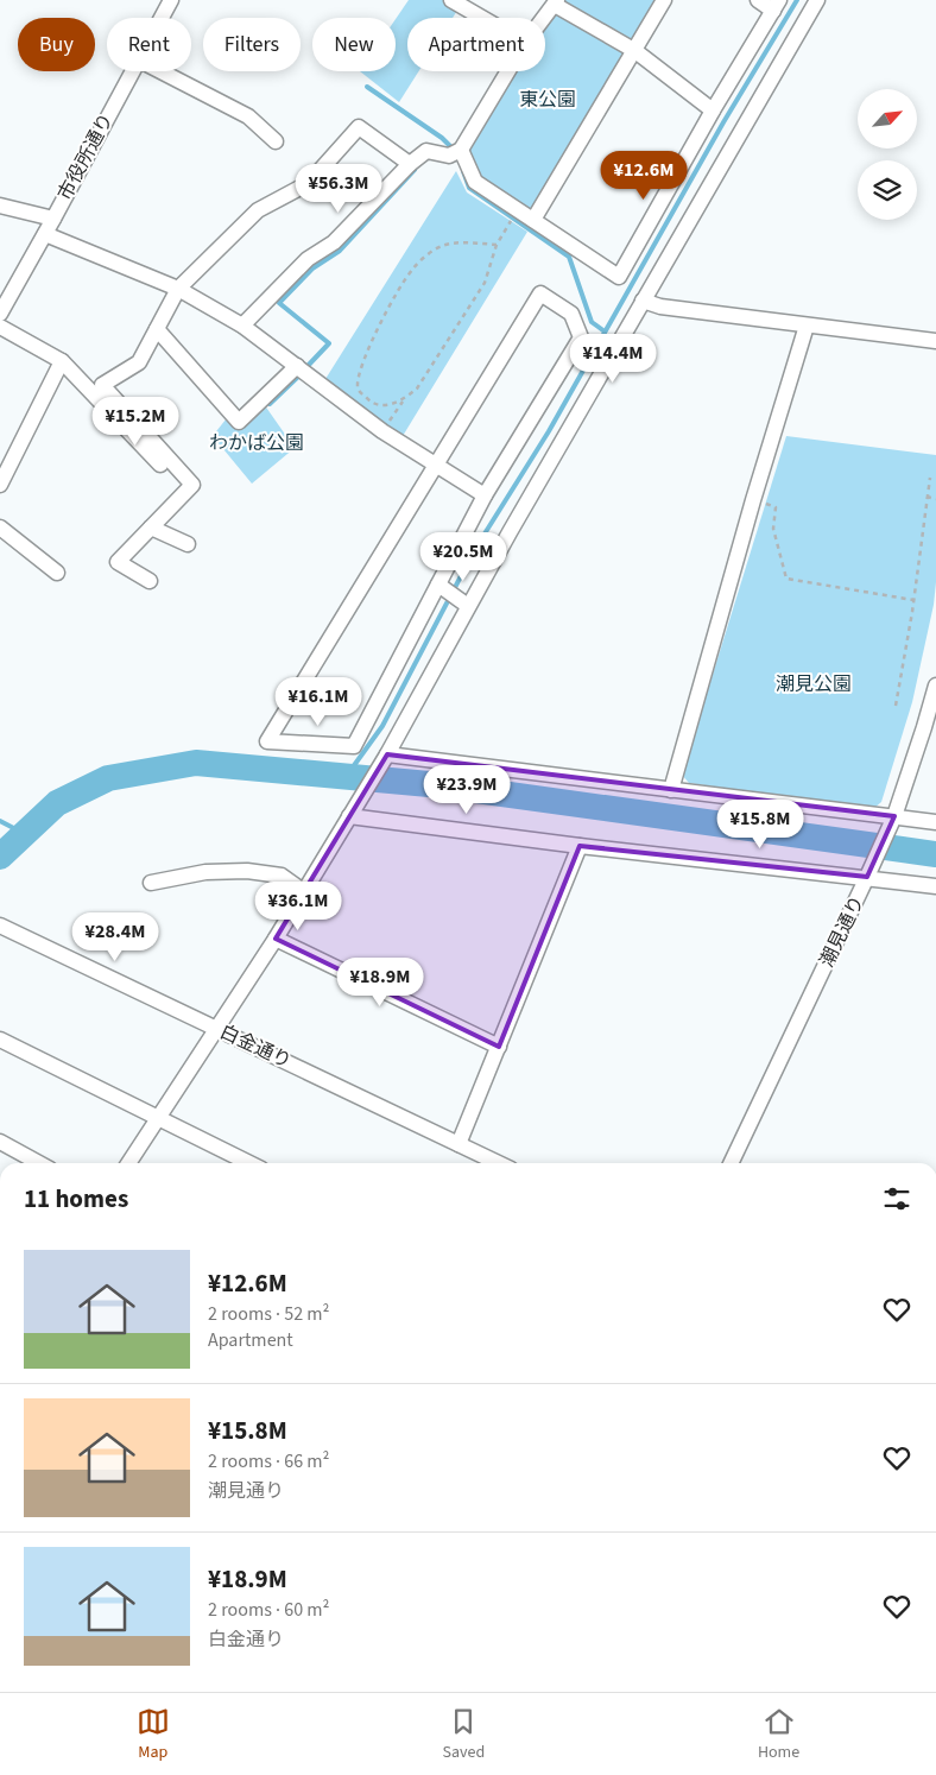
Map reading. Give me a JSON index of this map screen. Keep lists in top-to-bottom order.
{
  "streets": {
    "street": ["市役所通り", "潮見通り", "白金通り"]
  },
  "parks": ["東公園", "わかば公園", "潮見公園"],
  "north": "top right",
  "page": {
    "chip": [
      "Buy",
      "Rent",
      "Filters",
      "New",
      "Apartment"
    ],
    "price": [
      "¥12.6M",
      "¥56.3M",
      "¥14.4M",
      "¥15.2M",
      "¥20.5M",
      "¥16.1M",
      "¥23.9M",
      "¥15.8M",
      "¥36.1M",
      "¥28.4M",
      "¥18.9M"
    ],
    "heading": "11 homes",
    "list": [
      {
        "name": "¥12.6M",
        "note": "2 rooms · 52 m² · Apartment"
      },
      {
        "name": "¥15.8M",
        "note": "2 rooms · 66 m² · 潮見通り"
      },
      {
        "name": "¥18.9M",
        "note": "2 rooms · 60 m² · 白金通り"
      }
    ],
    "tabs": ["Map", "Saved", "Home"]
  }
}
